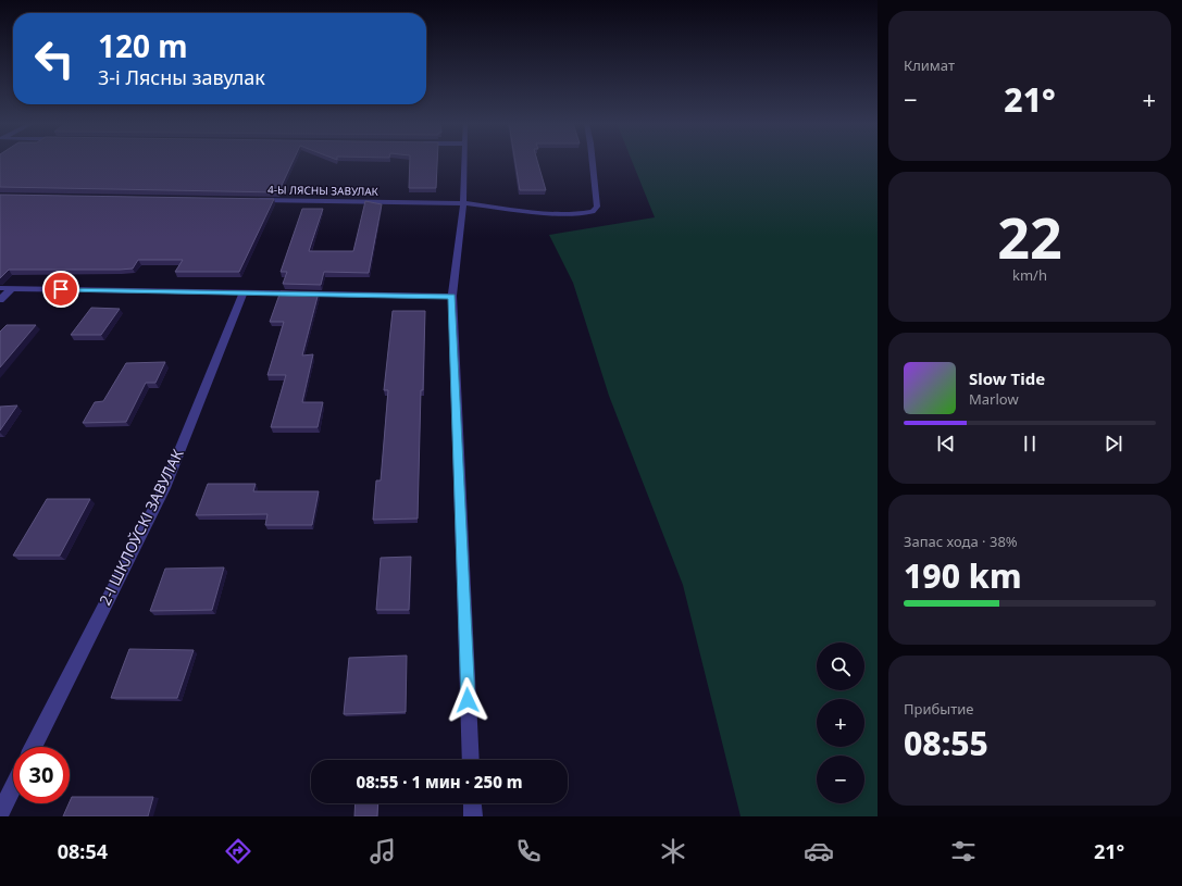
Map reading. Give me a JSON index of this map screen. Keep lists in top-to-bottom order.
{
  "streets": {
    "street": ["4-Ы ЛЯСНЫ ЗАВУЛАК", "2-І ШКЛОЎСКІ ЗАВУЛАК"]
  },
  "page": {
    "tile": [
      "Климат",
      ["22", "km/h"],
      ["Запас хода · 38%", "190 km"],
      ["Прибытие", "08:55"]
    ],
    "turn": ["120 m", "3-і Лясны завулак"],
    "heat": ["−", "21°", "+"],
    "song": ["Slow Tide", "Marlow"],
    "map_buttons": ["+", "−"],
    "limit": "30",
    "trip": "08:55 · 1 мин · 250 m",
    "tabs": ["08:54", "21°"]
  }
}
